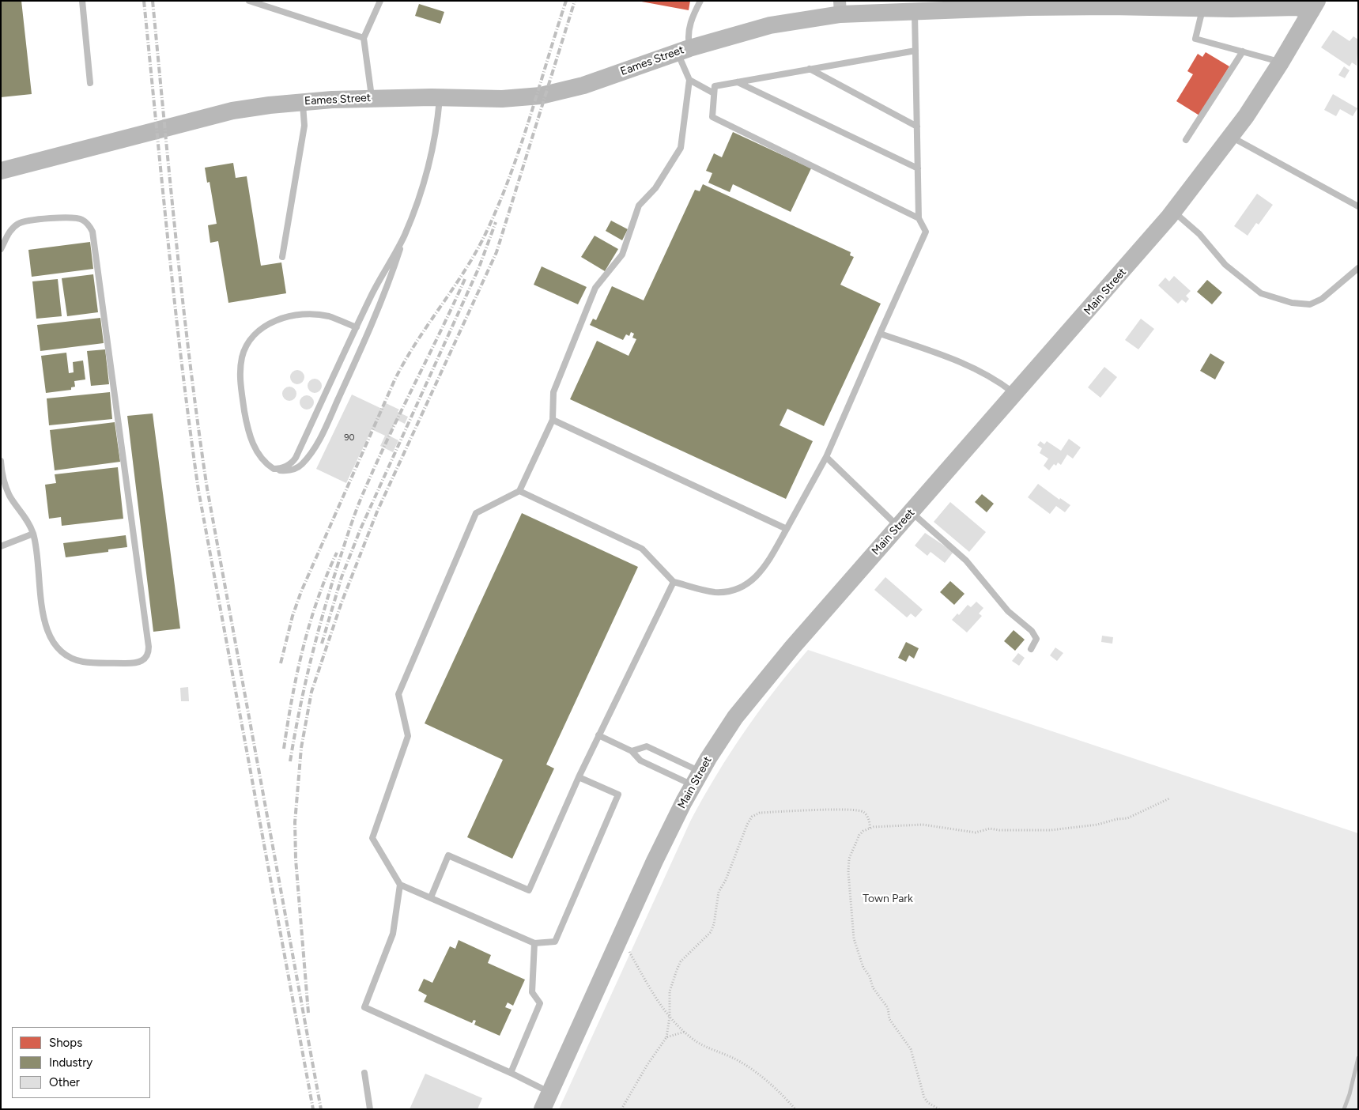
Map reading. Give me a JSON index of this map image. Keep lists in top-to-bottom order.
{
  "streets": {
    "main road": ["Eames Street", "Main Street"]
  },
  "crossings": [
    ["Eames Street", "Main Street"]
  ],
  "parks": ["Town Park"],
  "house_numbers": ["90"],
  "legend": ["Shops", "Industry", "Other"]
}
